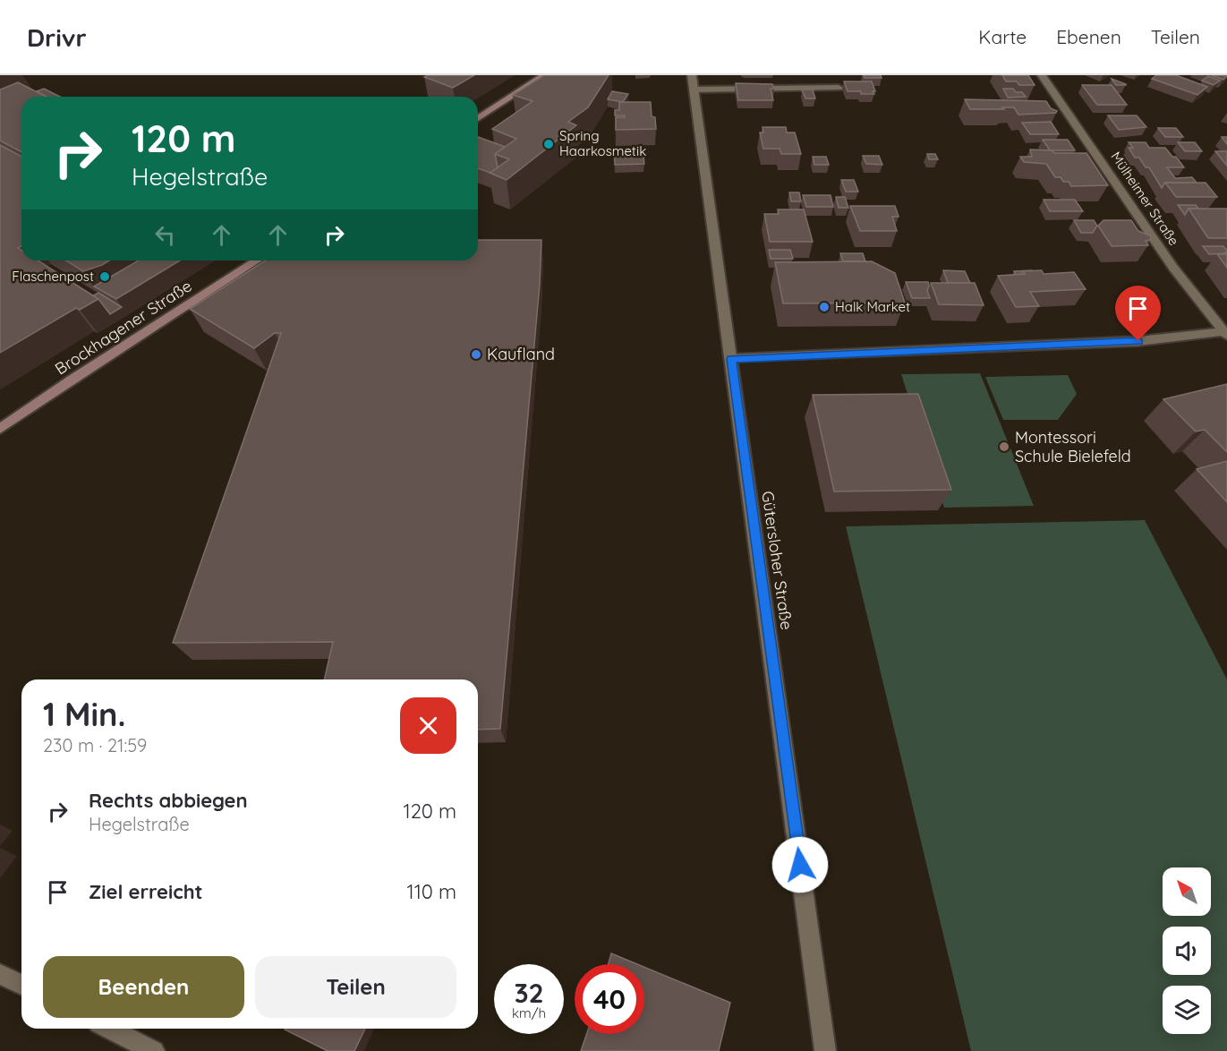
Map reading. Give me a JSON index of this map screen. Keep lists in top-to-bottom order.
{
  "streets": {
    "main road": ["Brockhagener Straße"],
    "street": ["Mülheimer Straße", "Gütersloher Straße"]
  },
  "places": [
    "Spring Haarkosmetik",
    "Flaschenpost",
    "Halk Market",
    "Kaufland",
    "Montessori Schule Bielefeld"
  ],
  "north": "top left",
  "page": {
    "header": "Drivr",
    "nav": ["Karte", "Ebenen", "Teilen"],
    "turn": ["120 m", "Hegelstraße"],
    "heading": ["1 Min.", "230 m · 21:59"],
    "list": [
      {
        "name": "Rechts abbiegen",
        "note": "Hegelstraße",
        "value": "120 m"
      },
      {
        "name": "Ziel erreicht",
        "value": "110 m"
      }
    ],
    "buttons": ["Beenden", "Teilen"],
    "speed": "32 km/h",
    "limit": "40"
  }
}
